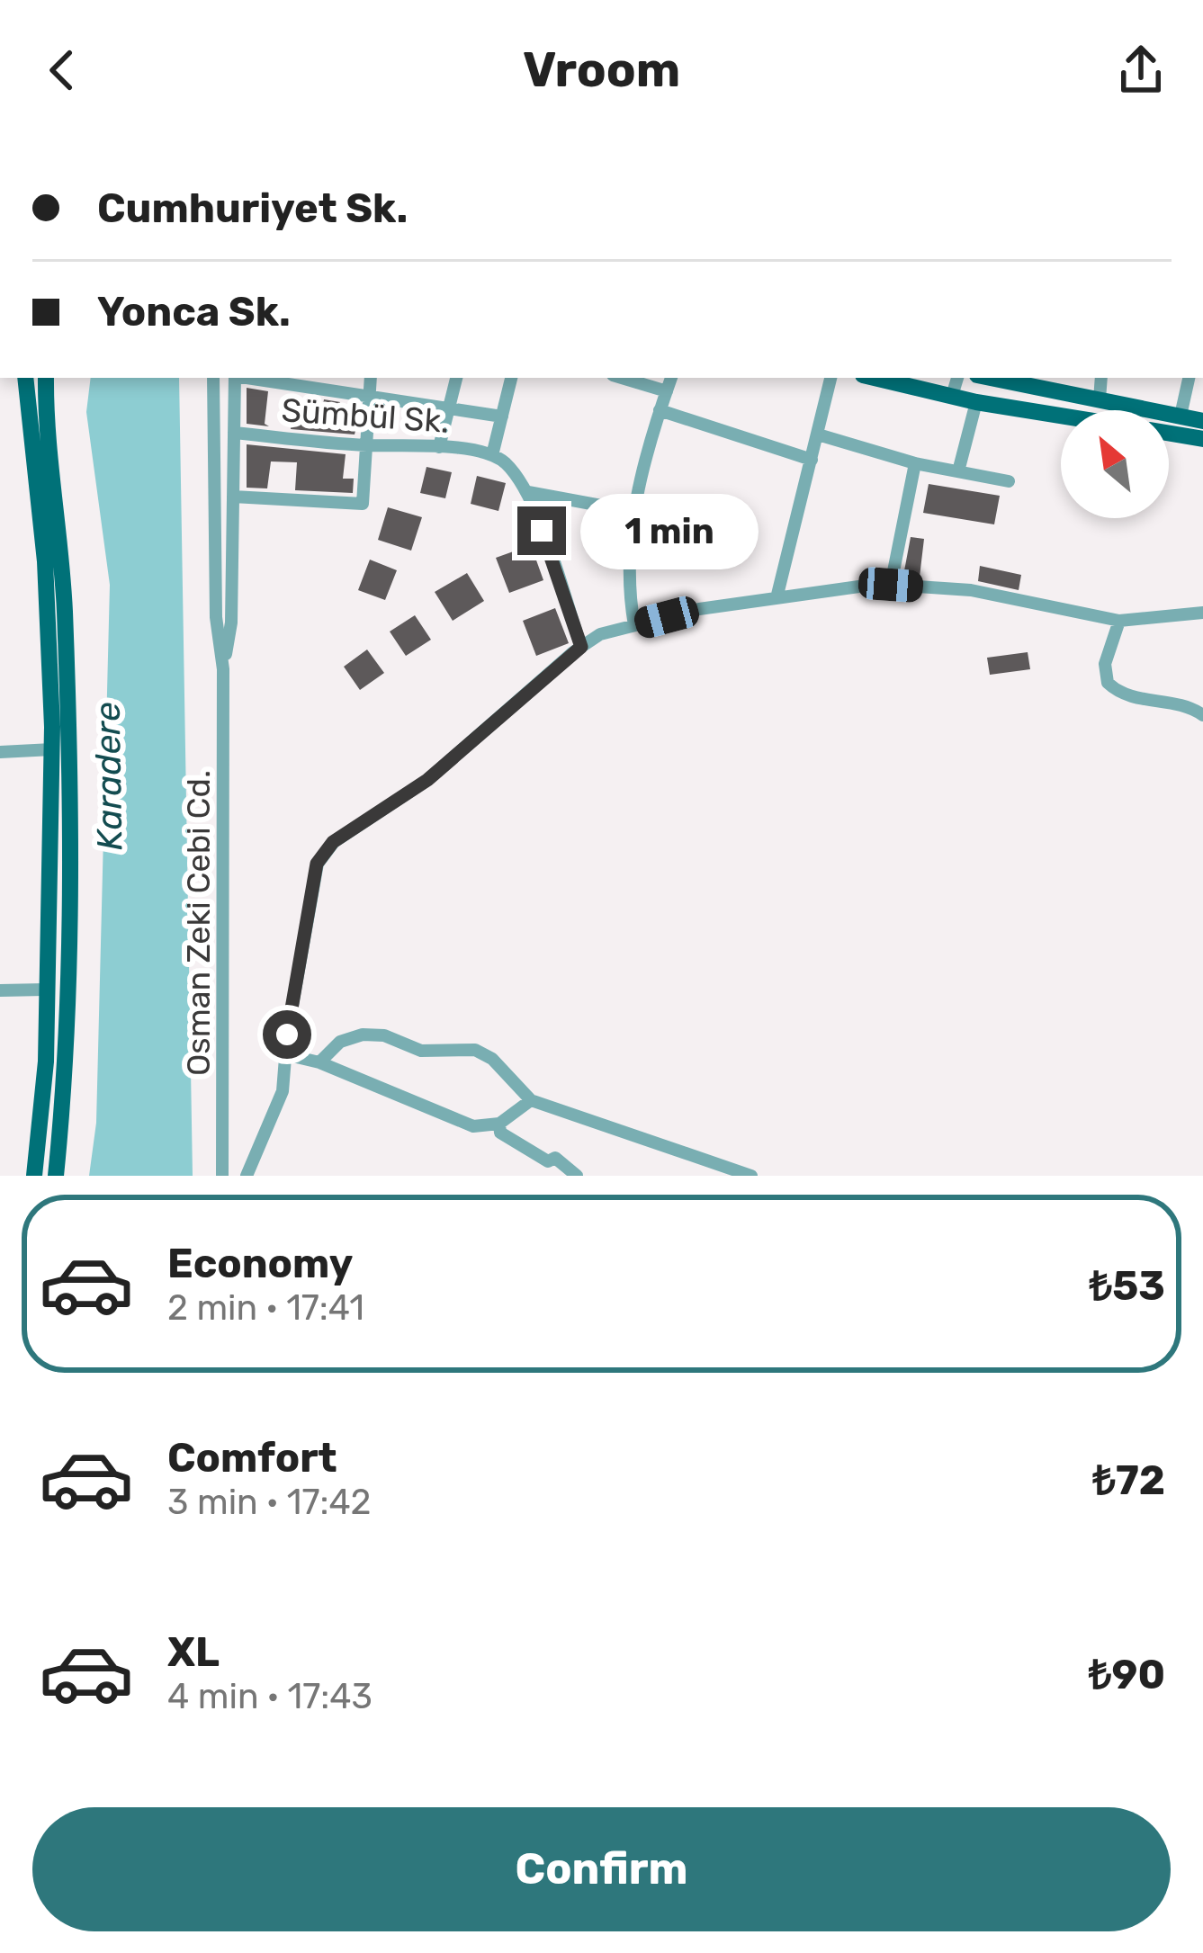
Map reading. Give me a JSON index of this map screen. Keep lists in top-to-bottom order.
{
  "streets": {
    "street": ["Sümbül Sk.", "Osman Zeki Cebi Cd."]
  },
  "crossings": [
    ["Sümbül Sk.", "Osman Zeki Cebi Cd."]
  ],
  "water": ["Karadere"],
  "north": "top left",
  "page": {
    "header": "Vroom",
    "banner": ["Cumhuriyet Sk.", "Yonca Sk."],
    "bubble": "1 min",
    "list": [
      {
        "name": "Economy",
        "note": "2 min · 17:41",
        "value": "₺53"
      },
      {
        "name": "Comfort",
        "note": "3 min · 17:42",
        "value": "₺72"
      },
      {
        "name": "XL",
        "note": "4 min · 17:43",
        "value": "₺90"
      }
    ],
    "buttons": "Confirm"
  }
}
